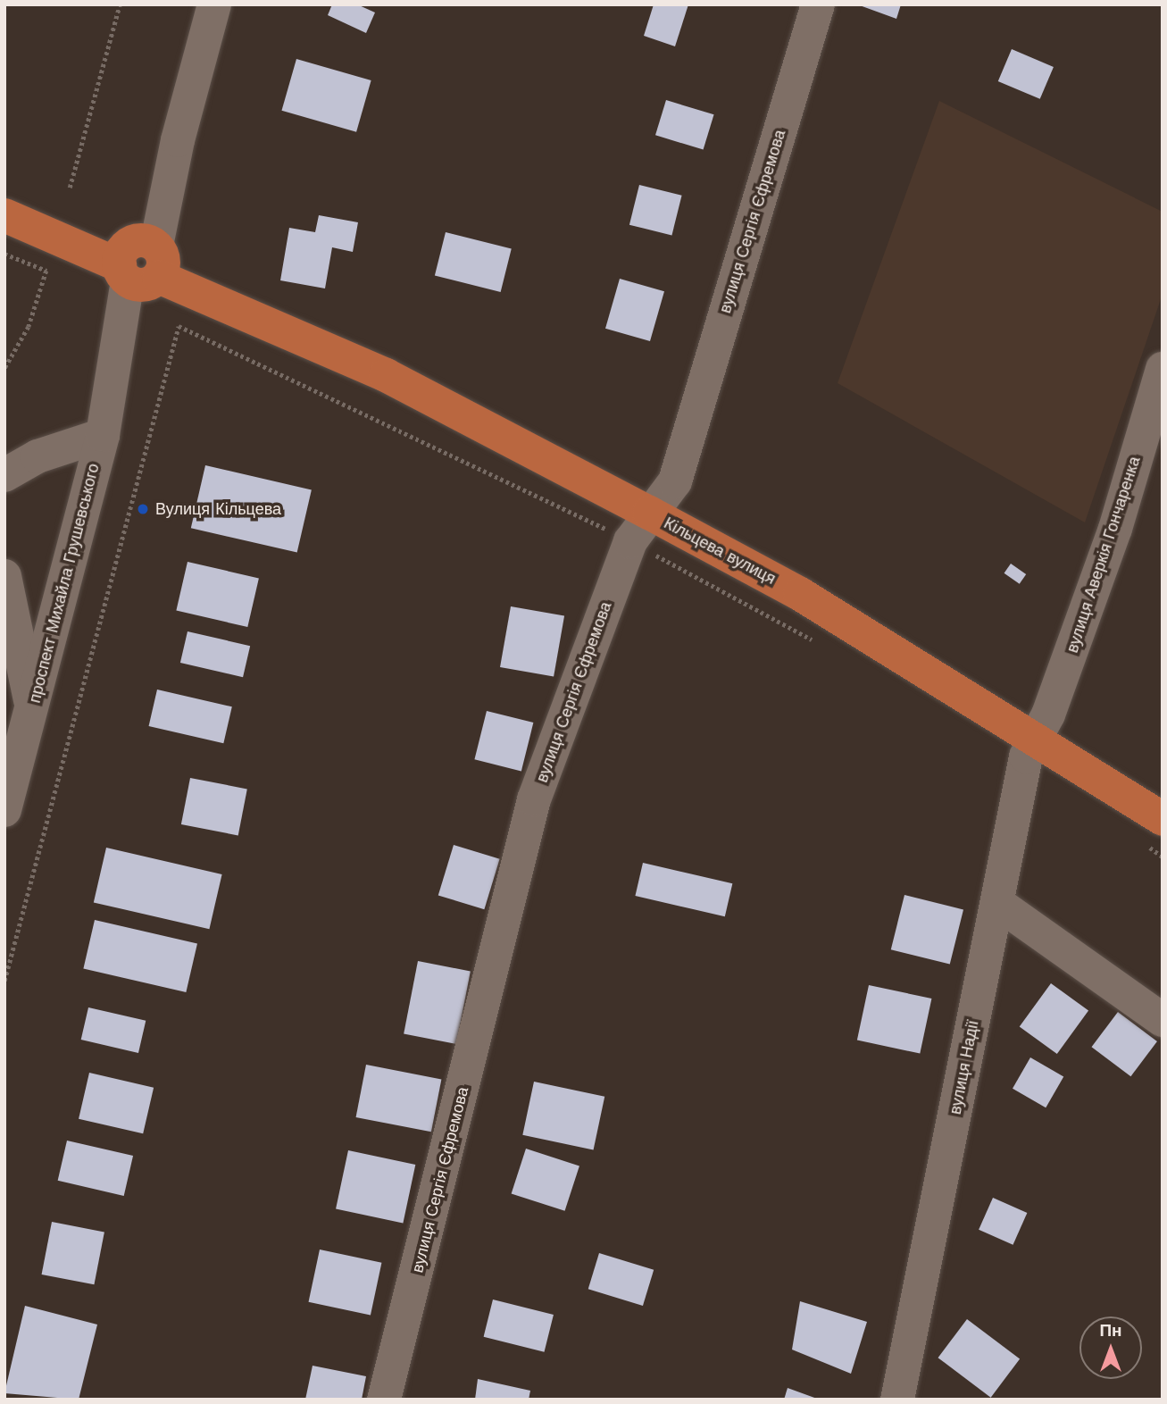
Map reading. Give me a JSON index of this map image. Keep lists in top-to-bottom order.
{
  "streets": {
    "main road": ["Кільцева вулиця"],
    "street": [
      "вулиця Сергія Єфремова",
      "вулиця Аверкія Гончаренка",
      "проспект Михайла Грушевського",
      "вулиця Надії"
    ]
  },
  "crossings": [
    ["вулиця Сергія Єфремова", "Кільцева вулиця"],
    ["Кільцева вулиця", "вулиця Аверкія Гончаренка"],
    ["Кільцева вулиця", "проспект Михайла Грушевського"],
    ["Кільцева вулиця", "вулиця Надії"],
    ["вулиця Аверкія Гончаренка", "вулиця Надії"]
  ],
  "places": ["Вулиця Кільцева"],
  "north": "top"
}
